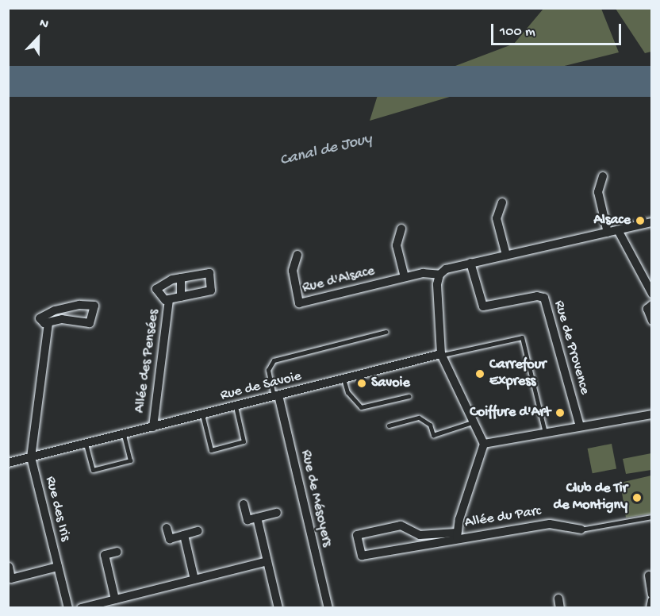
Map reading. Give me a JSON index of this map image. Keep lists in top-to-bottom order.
{
  "streets": {
    "street": [
      "Rue d'Alsace",
      "Rue de Provence",
      "Allée des Pensées",
      "Rue de Savoie",
      "Rue de Mésoyers",
      "Rue des Iris",
      "Allée du Parc"
    ]
  },
  "crossings": [
    ["Rue d'Alsace", "Rue de Provence"],
    ["Allée des Pensées", "Rue de Savoie"],
    ["Rue de Savoie", "Rue de Mésoyers"],
    ["Rue de Savoie", "Rue des Iris"]
  ],
  "water": ["Canal de Jouy"],
  "places": [
    "Alsace",
    "Carrefour Express",
    "Savoie",
    "Coiffure d'Art",
    "Club de Tir de Montigny"
  ],
  "scale_bar": "100 m",
  "north": "top"
}
